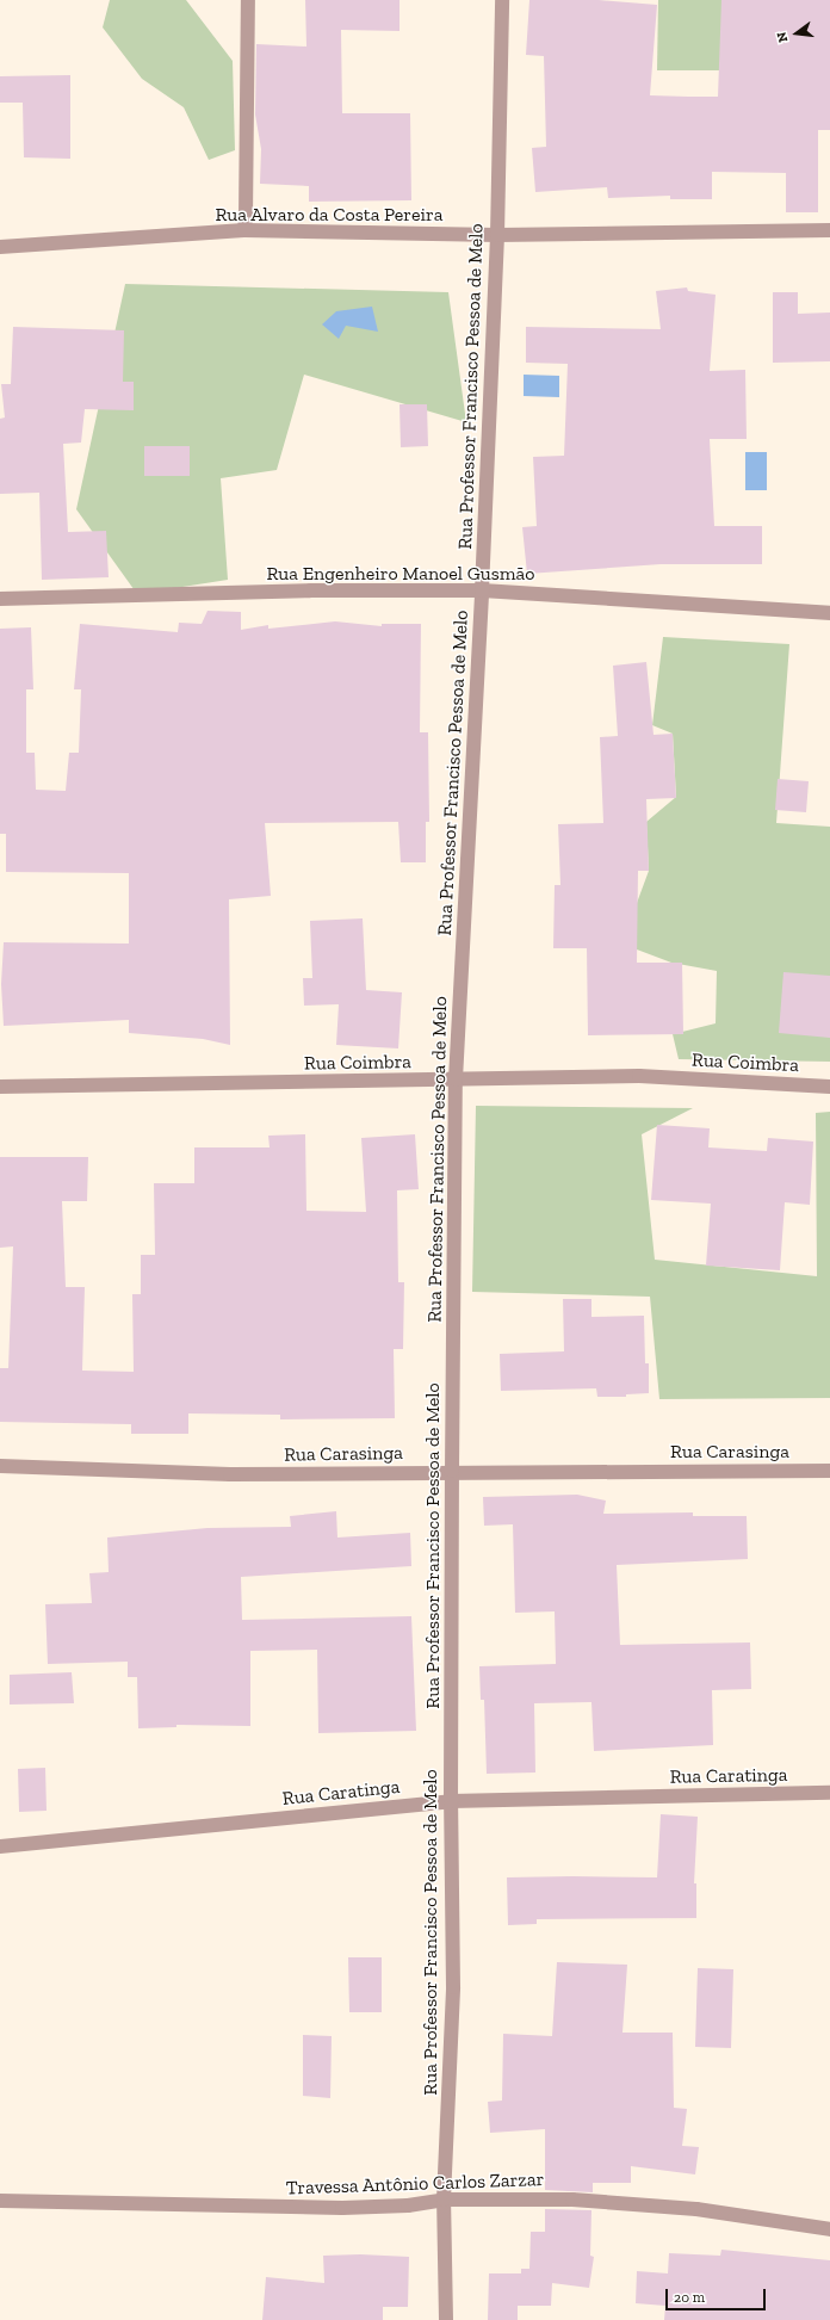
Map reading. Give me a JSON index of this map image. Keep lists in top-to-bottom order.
{
  "streets": {
    "street": [
      "Rua Alvaro da Costa Pereira",
      "Rua Professor Francisco Pessoa de Melo",
      "Rua Engenheiro Manoel Gusmão",
      "Rua Coimbra",
      "Rua Carasinga",
      "Rua Caratinga",
      "Travessa Antônio Carlos Zarzar"
    ]
  },
  "crossings": [
    ["Rua Alvaro da Costa Pereira", "Rua Professor Francisco Pessoa de Melo"],
    ["Rua Professor Francisco Pessoa de Melo", "Rua Engenheiro Manoel Gusmão"],
    ["Rua Professor Francisco Pessoa de Melo", "Rua Coimbra"],
    ["Rua Professor Francisco Pessoa de Melo", "Rua Carasinga"],
    ["Rua Professor Francisco Pessoa de Melo", "Rua Caratinga"],
    ["Rua Professor Francisco Pessoa de Melo", "Travessa Antônio Carlos Zarzar"]
  ],
  "scale_bar": "20 m",
  "north": "left"
}
